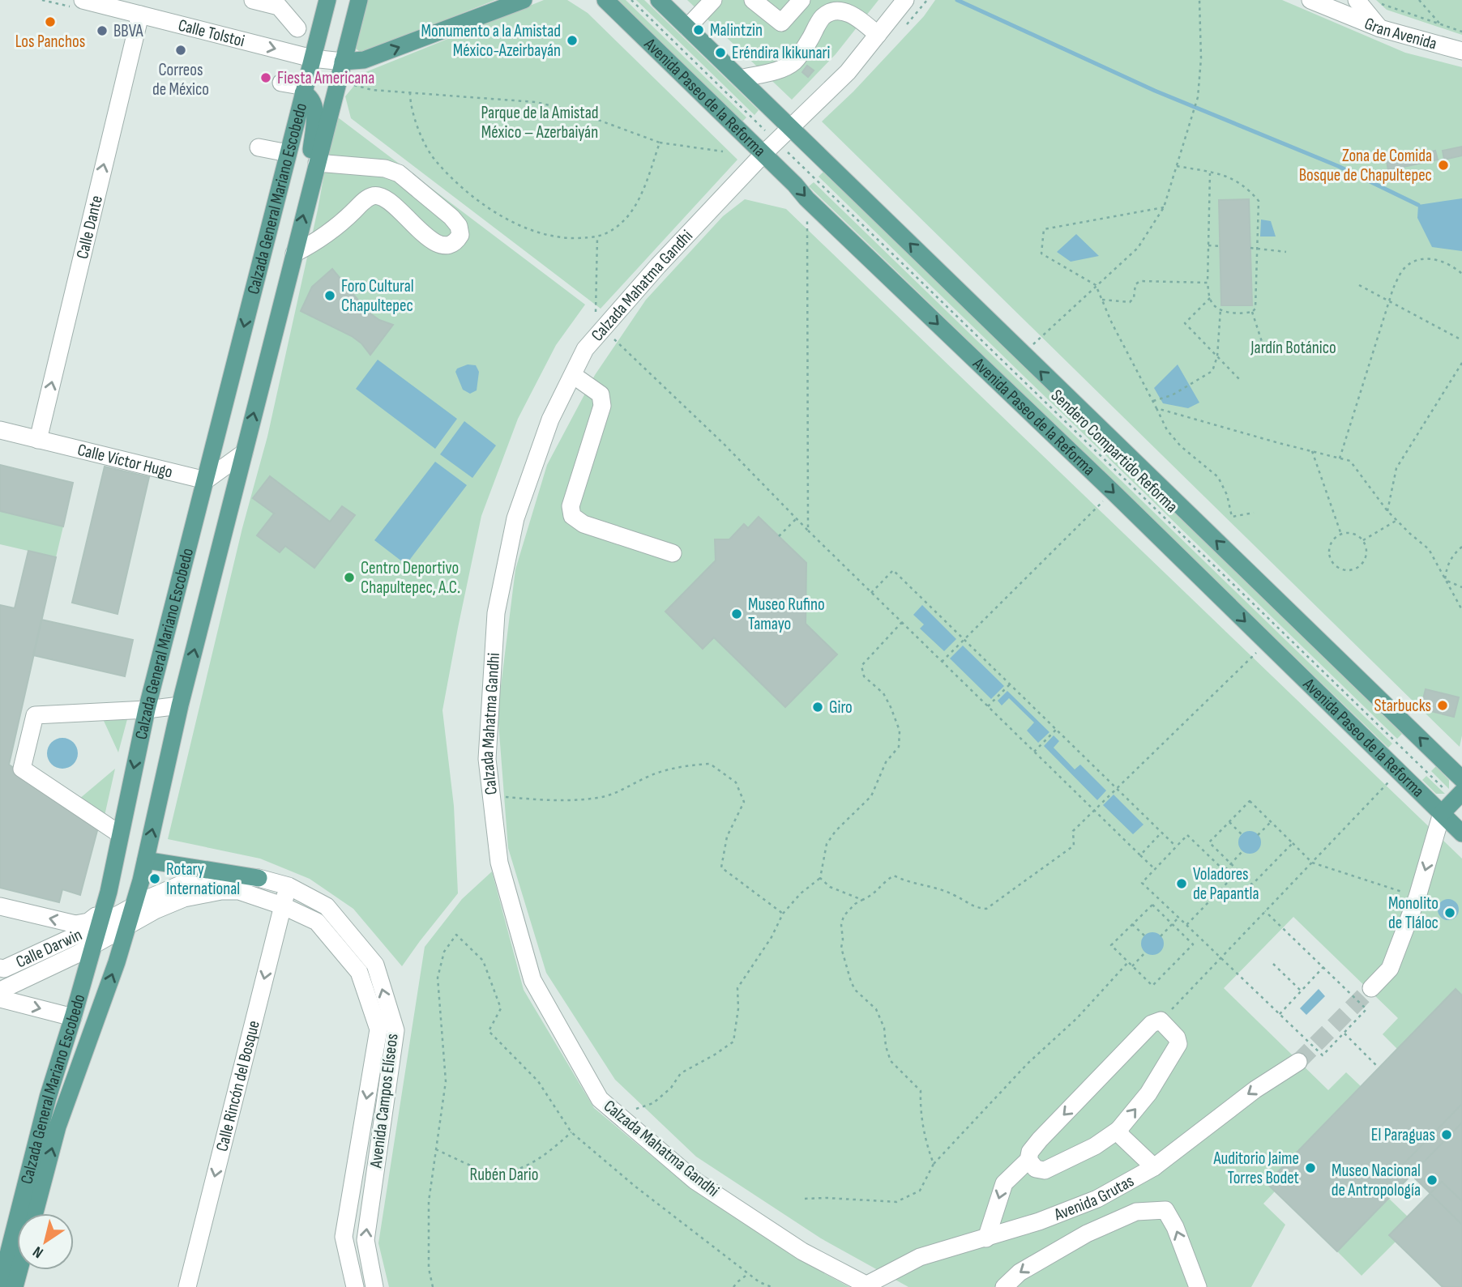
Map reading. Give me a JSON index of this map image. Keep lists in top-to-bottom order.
{
  "streets": {
    "main road": ["Avenida Paseo de la Reforma", "Calzada General Mariano Escobedo"],
    "street": [
      "Calle Tolstoi",
      "Gran Avenida",
      "Calle Dante",
      "Calzada Mahatma Gandhi",
      "Calle Víctor Hugo",
      "Calle Darwin",
      "Calle Rincón del Bosque",
      "Avenida Campos Elíseos",
      "Avenida Grutas"
    ],
    "path": ["Sendero Compartido Reforma"]
  },
  "crossings": [
    ["Calle Tolstoi", "Calzada General Mariano Escobedo"],
    ["Calle Tolstoi", "Calle Dante"],
    ["Avenida Paseo de la Reforma", "Calzada Mahatma Gandhi"],
    ["Calzada General Mariano Escobedo", "Calle Víctor Hugo"],
    ["Calzada General Mariano Escobedo", "Calle Darwin"],
    ["Calzada General Mariano Escobedo", "Avenida Campos Elíseos"],
    ["Calle Dante", "Calle Víctor Hugo"],
    ["Calzada Mahatma Gandhi", "Avenida Grutas"],
    ["Calle Darwin", "Avenida Campos Elíseos"],
    ["Calle Rincón del Bosque", "Avenida Campos Elíseos"]
  ],
  "one_way": ["Calle Dante", "Calle Rincón del Bosque"],
  "parks": ["Parque de la Amistad México – Azerbaiyán", "Jardín Botánico", "Rubén Dario"],
  "places": [
    "Los Panchos",
    "Malintzin",
    "BBVA",
    "Monumento a la Amistad México-Azeirbayán",
    "Correos de México",
    "Eréndira Ikikunari",
    "Fiesta Americana",
    "Zona de Comida Bosque de Chapultepec",
    "Foro Cultural Chapultepec",
    "Centro Deportivo Chapultepec, A.C.",
    "Museo Rufino Tamayo",
    "Starbucks",
    "Giro",
    "Rotary International",
    "Voladores de Papantla",
    "Monolito de Tláloc",
    "El Paraguas",
    "Auditorio Jaime Torres Bodet",
    "Museo Nacional de Antropología"
  ],
  "north": "bottom left"
}
